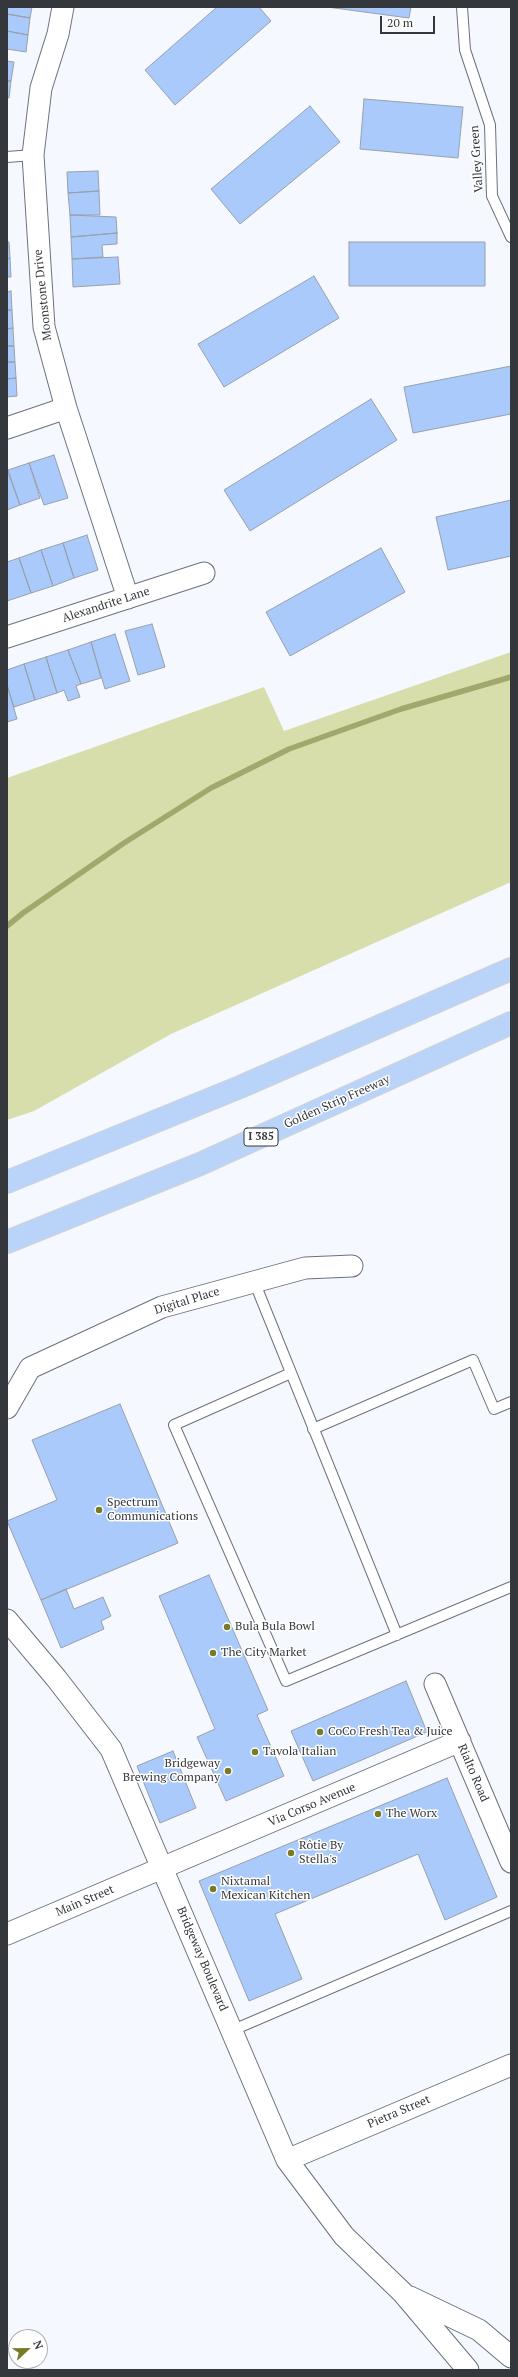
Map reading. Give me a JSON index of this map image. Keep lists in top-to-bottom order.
{
  "streets": {
    "highway": ["Golden Strip Freeway", "I 385"],
    "street": [
      "Moonstone Drive",
      "Alexandrite Lane",
      "Digital Place",
      "Rialto Road",
      "Via Corso Avenue",
      "Main Street",
      "Bridgeway Boulevard",
      "Pietra Street"
    ],
    "lane": ["Valley Green"]
  },
  "crossings": [
    ["Moonstone Drive", "Alexandrite Lane"],
    ["Rialto Road", "Via Corso Avenue"],
    ["Via Corso Avenue", "Main Street"],
    ["Via Corso Avenue", "Bridgeway Boulevard"],
    ["Main Street", "Bridgeway Boulevard"],
    ["Bridgeway Boulevard", "Pietra Street"]
  ],
  "places": [
    "Spectrum Communications",
    "Bula Bula Bowl",
    "The City Market",
    "CoCo Fresh Tea & Juice",
    "Tavola Italian",
    "Bridgeway Brewing Company",
    "The Worx",
    "Rôtie By Stella's",
    "Nixtamal Mexican Kitchen"
  ],
  "scale_bar": "20 m",
  "north": "right"
}
